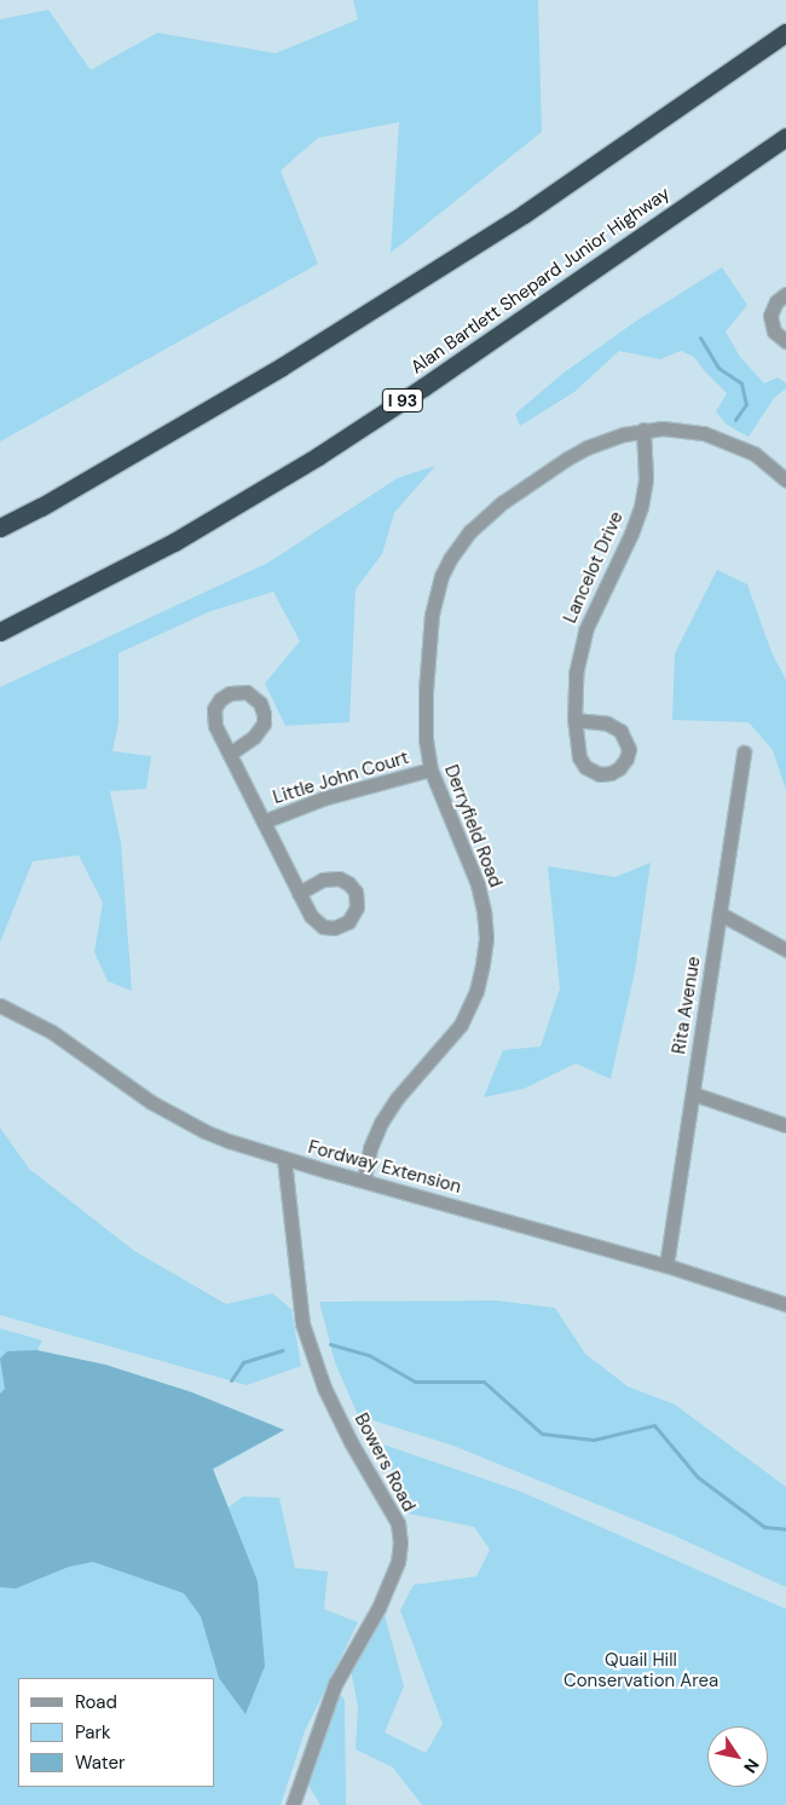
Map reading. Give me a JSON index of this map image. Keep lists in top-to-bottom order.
{
  "streets": {
    "highway": ["Alan Bartlett Shepard Junior Highway", "I 93"],
    "street": [
      "Lancelot Drive",
      "Little John Court",
      "Derryfield Road",
      "Rita Avenue",
      "Fordway Extension",
      "Bowers Road"
    ]
  },
  "crossings": [
    ["Lancelot Drive", "Derryfield Road"],
    ["Little John Court", "Derryfield Road"],
    ["Derryfield Road", "Fordway Extension"],
    ["Rita Avenue", "Fordway Extension"],
    ["Fordway Extension", "Bowers Road"]
  ],
  "parks": ["Quail Hill Conservation Area"],
  "legend": ["Road", "Park", "Water"],
  "north": "bottom right"
}
